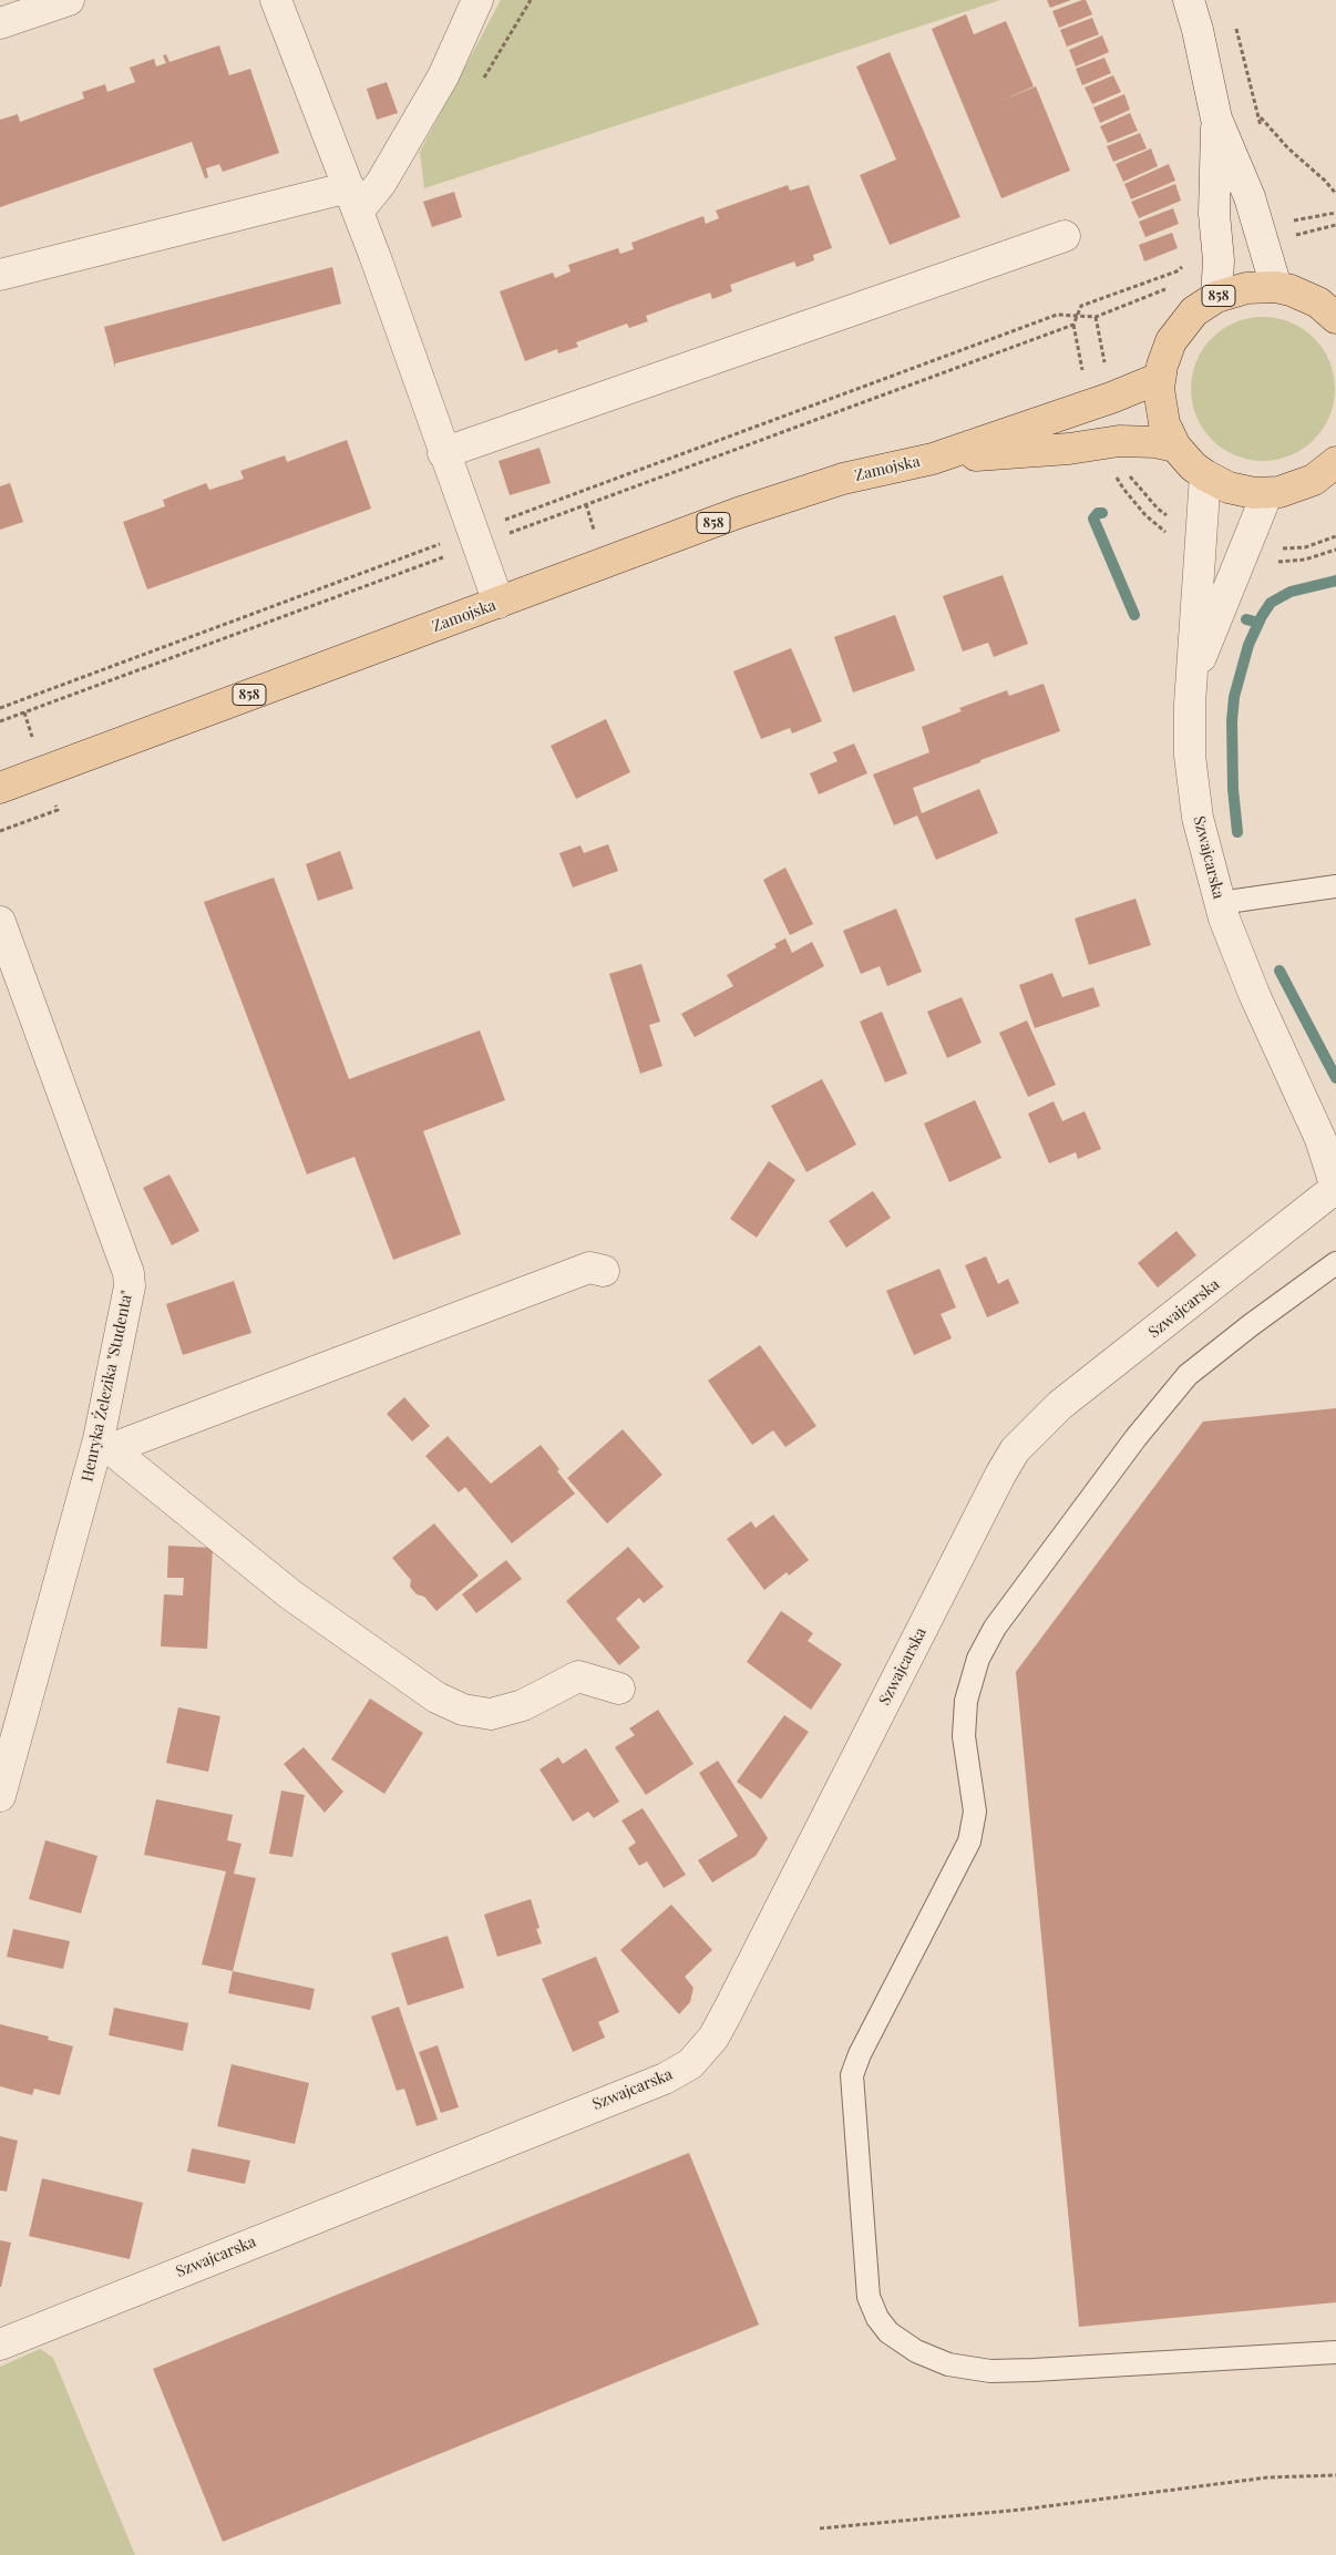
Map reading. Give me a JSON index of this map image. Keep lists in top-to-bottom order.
{
  "streets": {
    "main road": ["858", "Zamojska"],
    "street": ["Szwajcarska", "Henryka Żelezika \"Studenta\""]
  },
  "crossings": [
    ["858", "Zamojska"],
    ["858", "Szwajcarska"]
  ]
}
